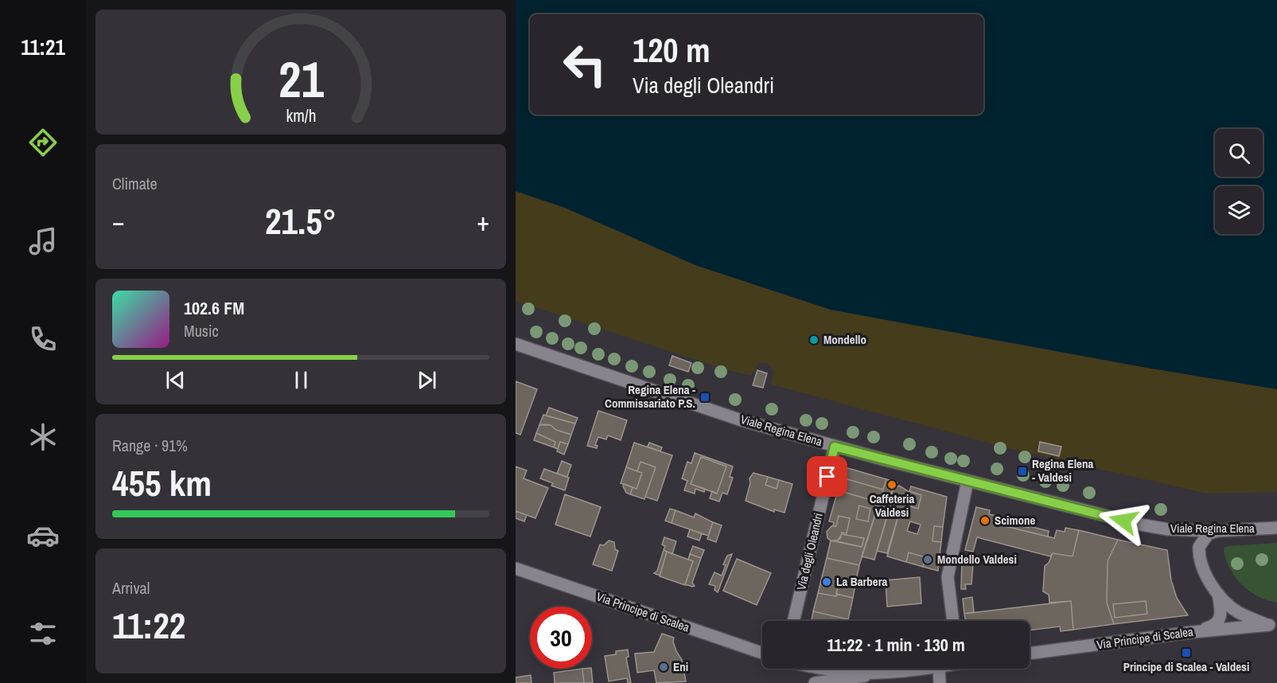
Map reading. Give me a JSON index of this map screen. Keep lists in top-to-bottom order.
{
  "streets": {
    "street": ["Viale Regina Elena", "Via degli Oleandri", "Via Principe di Scalea"]
  },
  "crossings": [
    ["Viale Regina Elena", "Via degli Oleandri"]
  ],
  "places": {
    "other": [
      "Mondello",
      "Caffeteria Valdesi",
      "Scimone",
      "Mondello Valdesi",
      "La Barbera",
      "Eni"
    ],
    "transit": ["Regina Elena - Commissariato P.S.", "Regina Elena - Valdesi", "Principe di Scalea - Valdesi"]
  },
  "page": {
    "tabs": "11:21",
    "turn": ["120 m", "Via degli Oleandri"],
    "tile": [
      "Climate",
      ["Range · 91%", "455 km"],
      ["Arrival", "11:22"]
    ],
    "heat": ["−", "21.5°", "+"],
    "song": ["102.6 FM", "Music"],
    "limit": "30",
    "trip": "11:22 · 1 min · 130 m",
    "gauge": ["21", "km/h"]
  }
}
